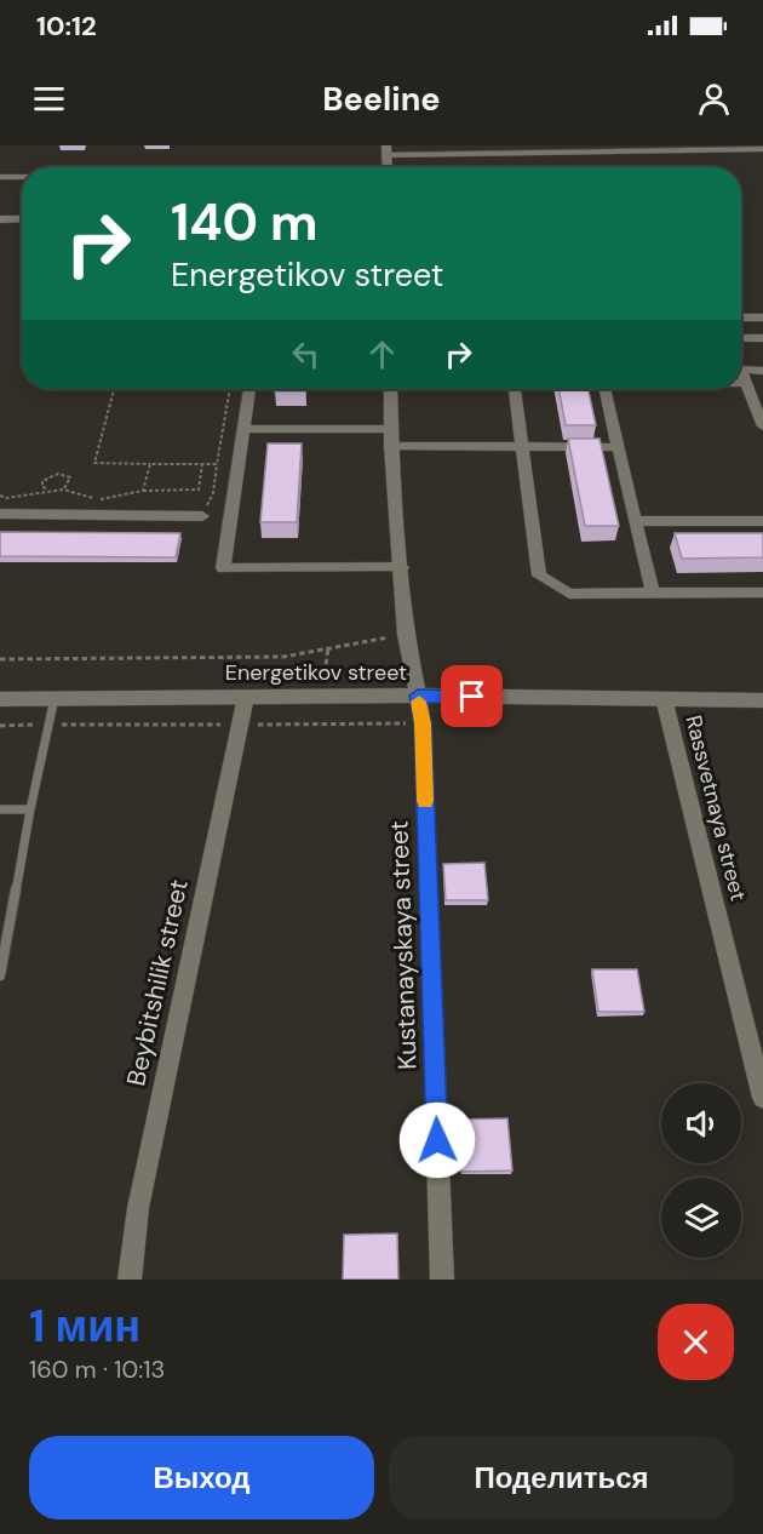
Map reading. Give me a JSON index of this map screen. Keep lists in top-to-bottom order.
{
  "streets": {
    "main road": ["Energetikov street"],
    "street": ["Rassvetnaya street", "Kustanayskaya street", "Beybitshilik street"]
  },
  "crossings": [
    ["Energetikov street", "Rassvetnaya street"],
    ["Energetikov street", "Kustanayskaya street"],
    ["Energetikov street", "Beybitshilik street"]
  ],
  "page": {
    "status": "10:12",
    "header": "Beeline",
    "turn": ["140 m", "Energetikov street"],
    "heading": ["1 мин", "160 m · 10:13"],
    "buttons": ["Выход", "Поделиться"]
  }
}
